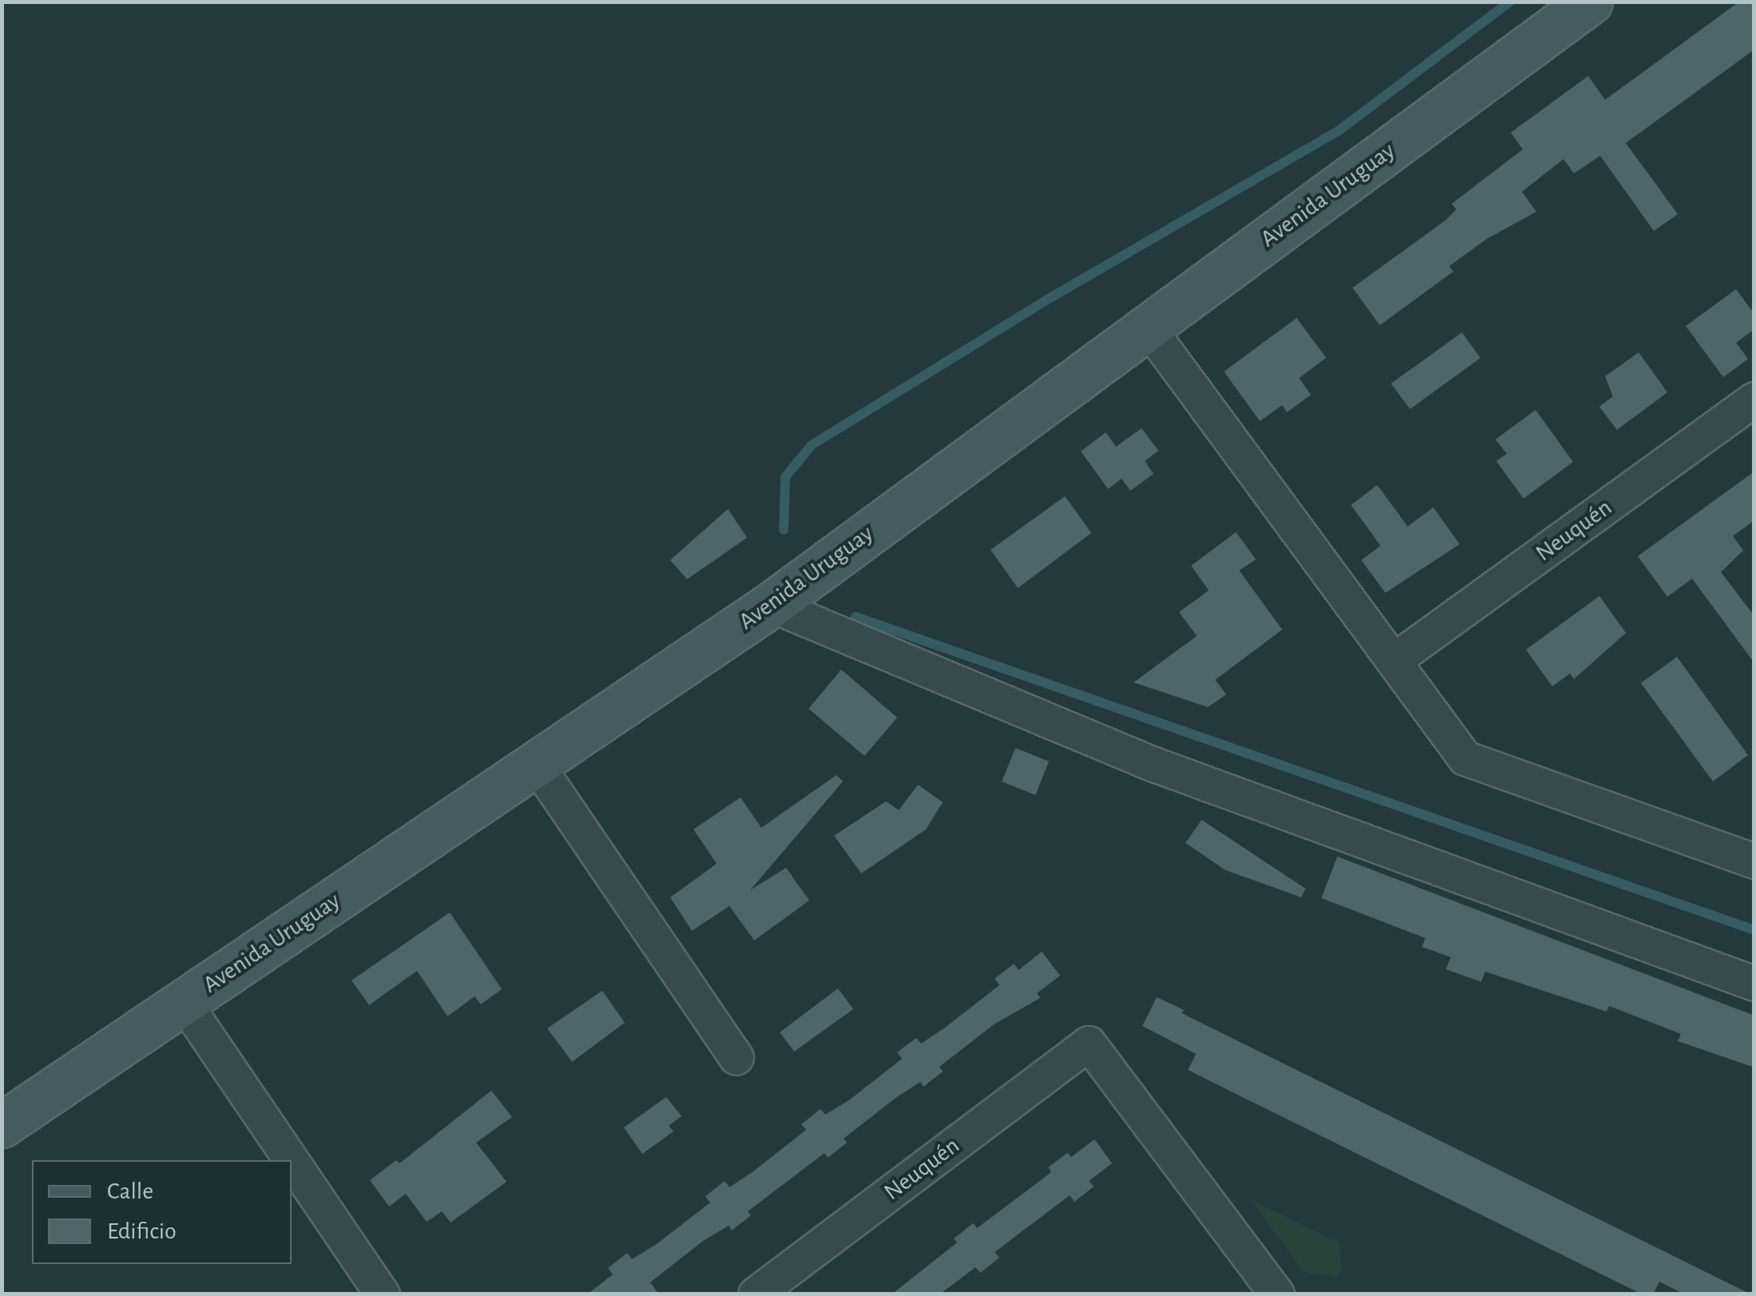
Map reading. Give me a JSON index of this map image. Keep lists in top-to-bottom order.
{
  "streets": {
    "main road": ["Avenida Uruguay"],
    "street": ["Neuquén"]
  },
  "legend": ["Calle", "Edificio"]
}
